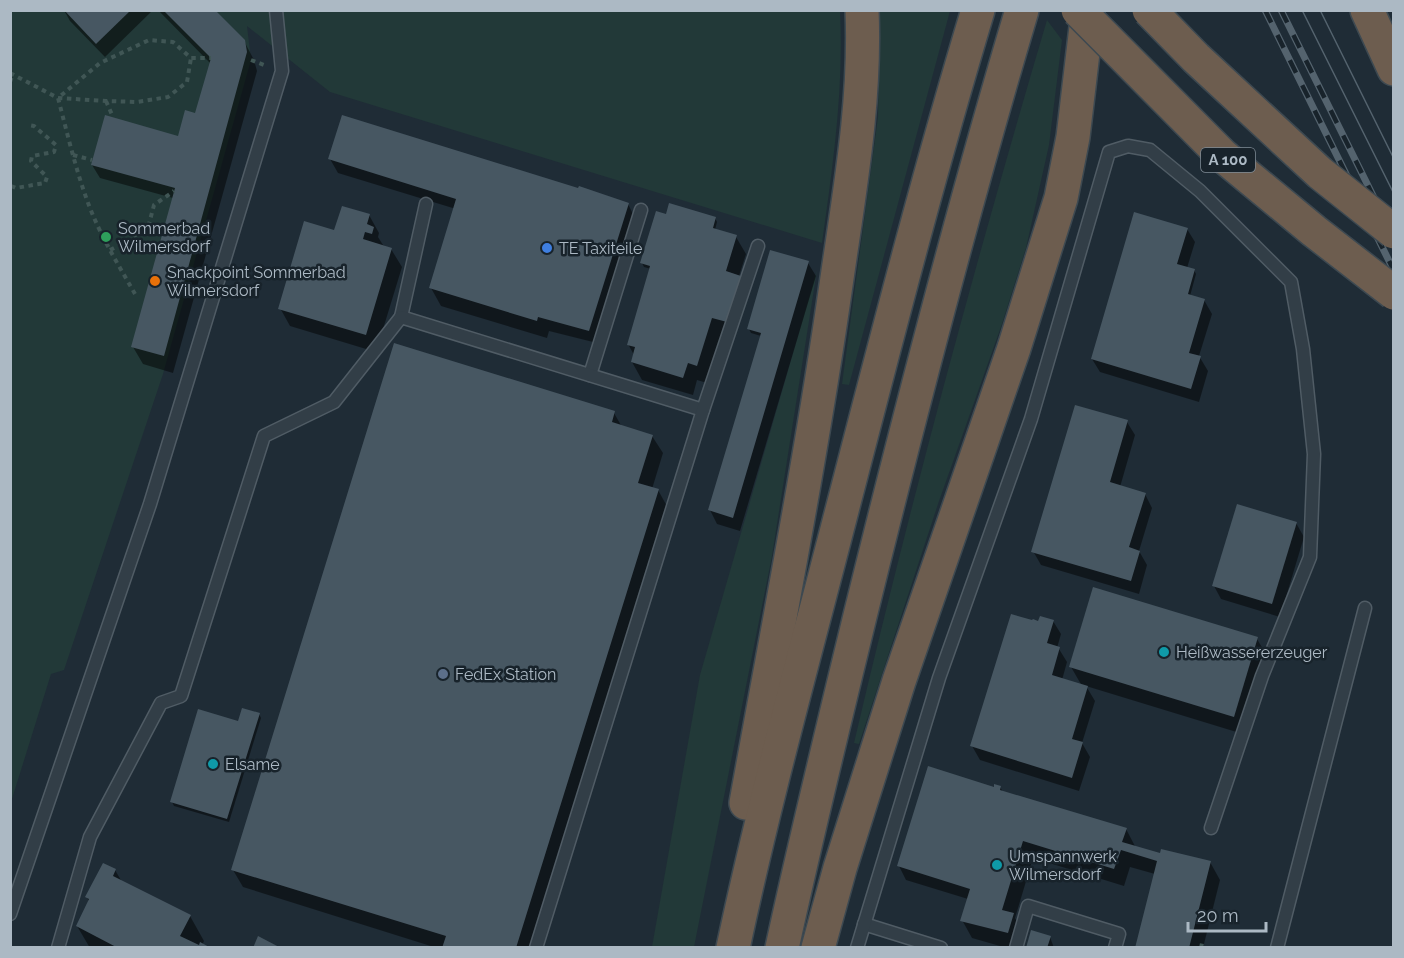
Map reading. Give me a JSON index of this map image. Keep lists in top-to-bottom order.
{
  "streets": {
    "highway": ["A 100"]
  },
  "places": [
    "Sommerbad Wilmersdorf",
    "TE Taxiteile",
    "Snackpoint Sommerbad Wilmersdorf",
    "Heißwassererzeuger",
    "FedEx Station",
    "Elsame",
    "Umspannwerk Wilmersdorf"
  ],
  "scale_bar": "20 m"
}
